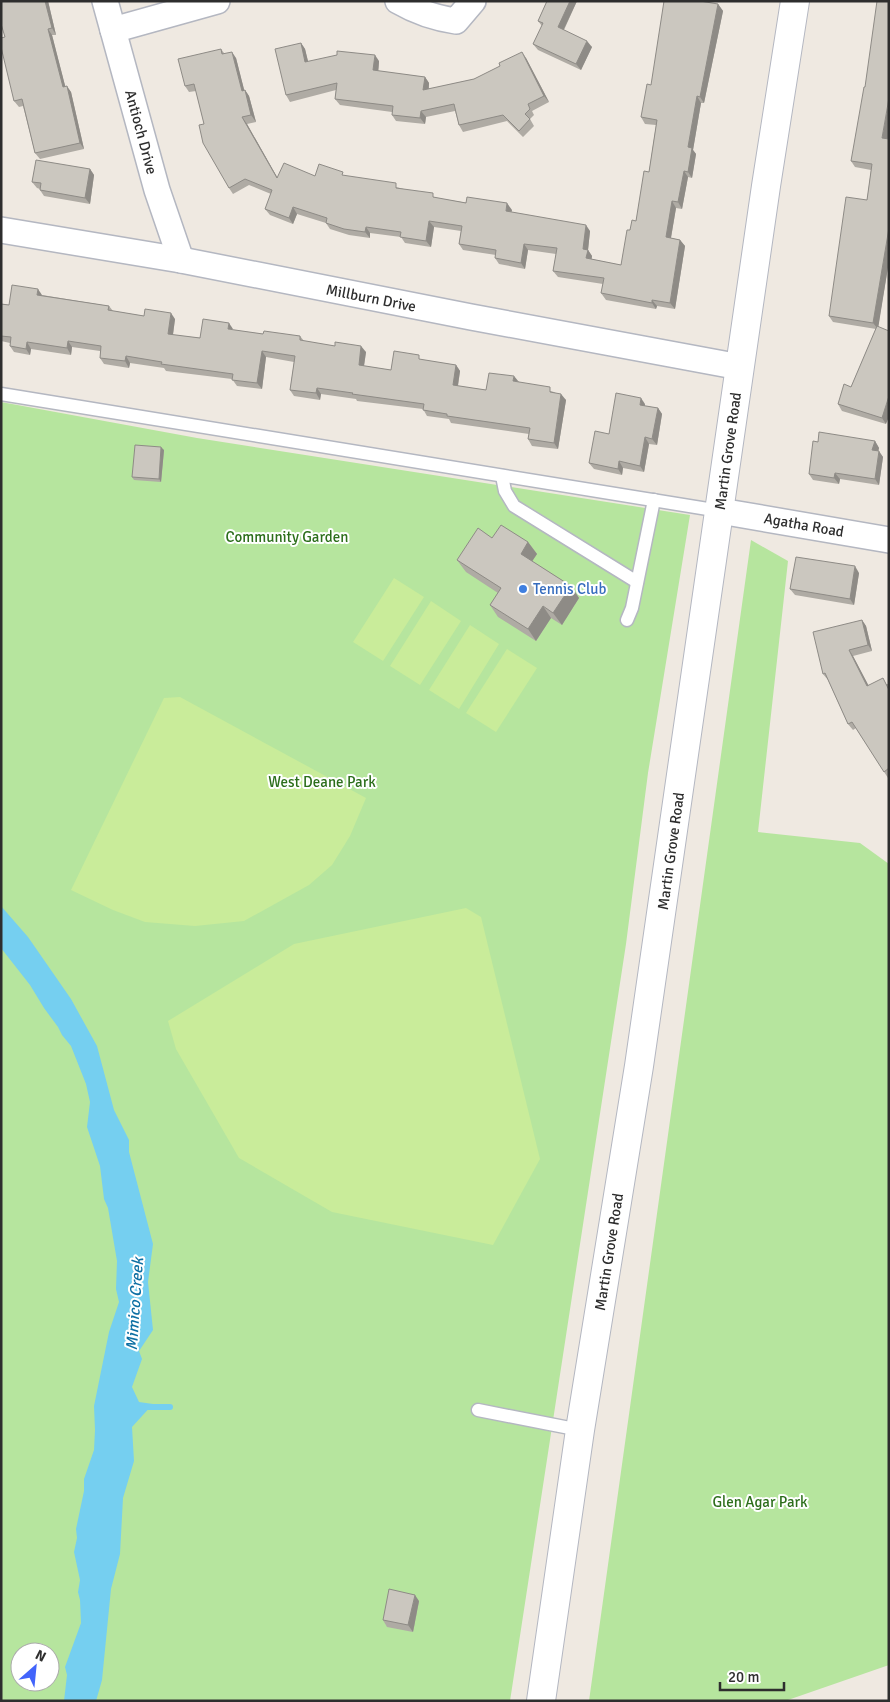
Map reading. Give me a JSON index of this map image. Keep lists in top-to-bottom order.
{
  "streets": {
    "main road": ["Martin Grove Road"],
    "street": ["Antioch Drive", "Millburn Drive", "Agatha Road"]
  },
  "crossings": [
    ["Antioch Drive", "Millburn Drive"],
    ["Millburn Drive", "Martin Grove Road"],
    ["Martin Grove Road", "Agatha Road"]
  ],
  "water": ["Mimico Creek"],
  "parks": ["Community Garden", "West Deane Park", "Glen Agar Park"],
  "places": ["Tennis Club"],
  "scale_bar": "20 m",
  "north": "top right"
}
